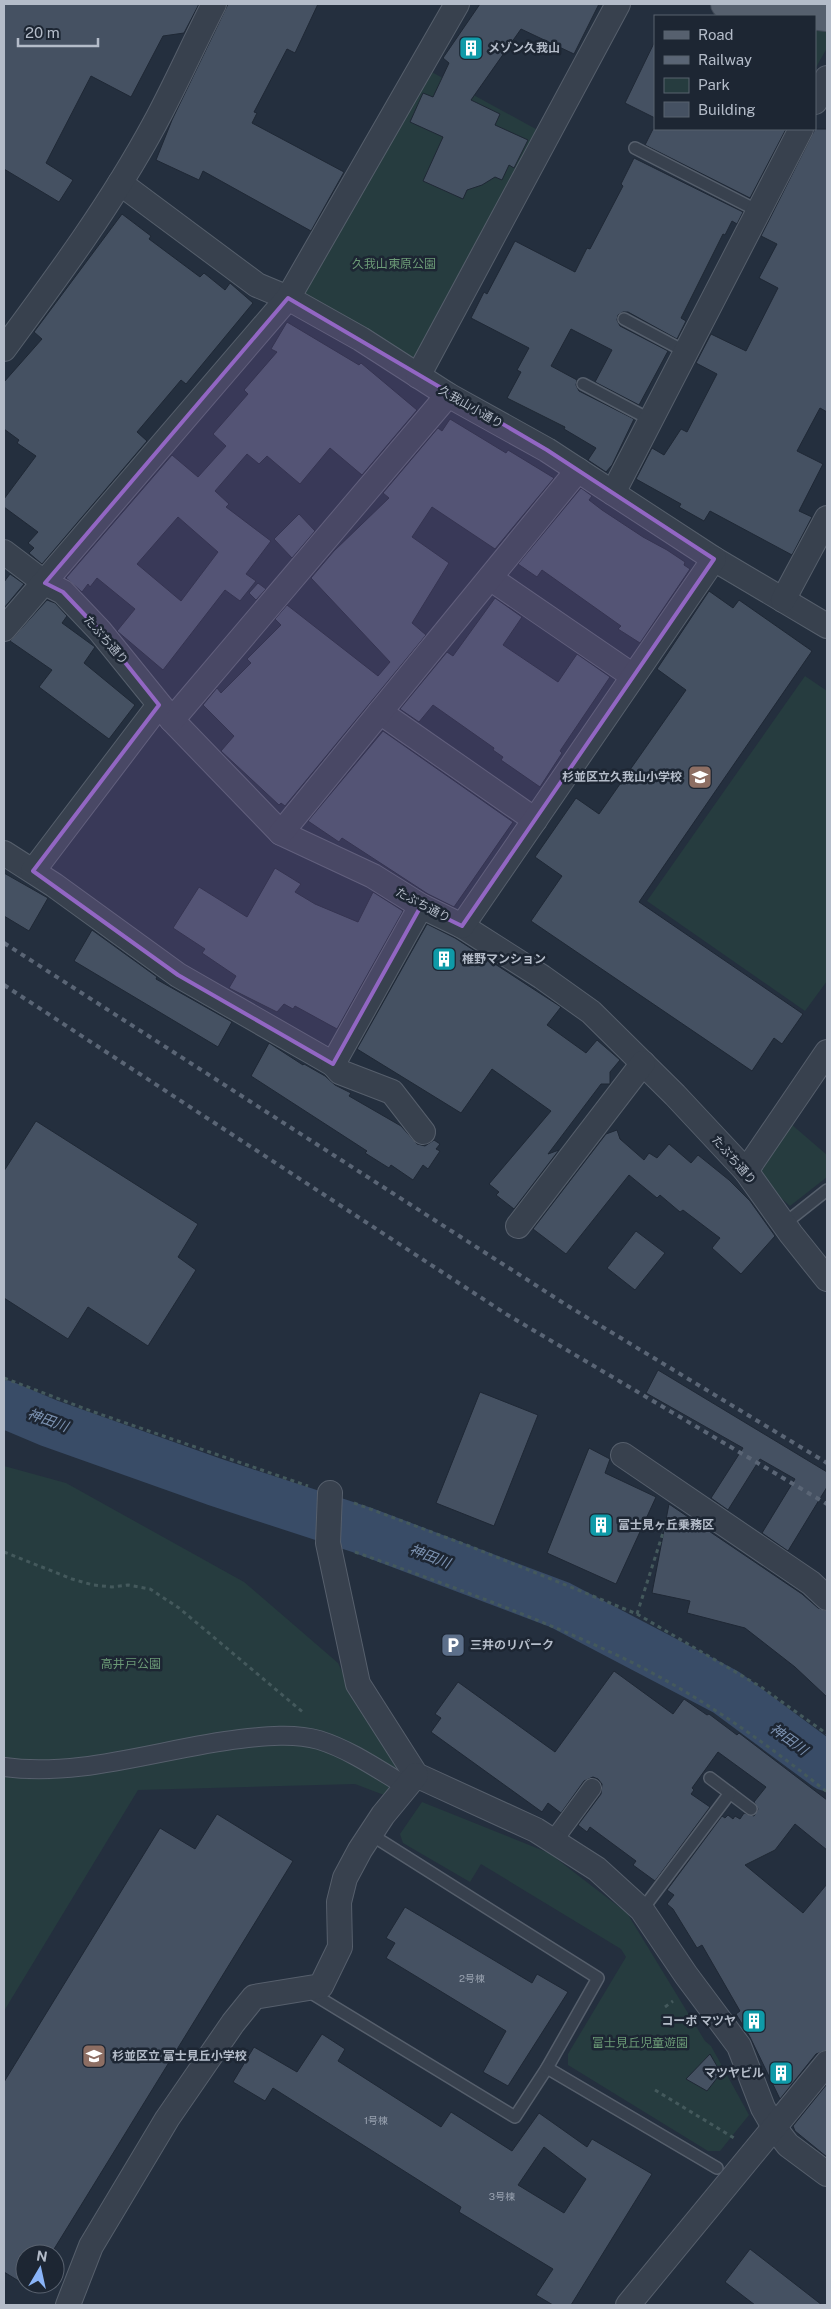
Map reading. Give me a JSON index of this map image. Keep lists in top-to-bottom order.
{
  "streets": {
    "street": ["久我山小通り", "たぶち通り"]
  },
  "water": ["神田川"],
  "parks": ["久我山東原公園", "高井戸公園", "富士見丘児童遊園"],
  "places": {
    "building": [
      "メゾン久我山",
      "椎野マンション",
      "富士見ヶ丘乗務区",
      "コーポ マツヤ",
      "マツヤビル"
    ],
    "school or university": ["杉並区立久我山小学校", "杉並区立 富士見丘小学校"],
    "parking": ["三井のリパーク"]
  },
  "house_numbers": ["2号棟", "1号棟", "3号棟"],
  "legend": [
    "Road",
    "Railway",
    "Park",
    "Building"
  ],
  "scale_bar": "20 m",
  "north": "top"
}
